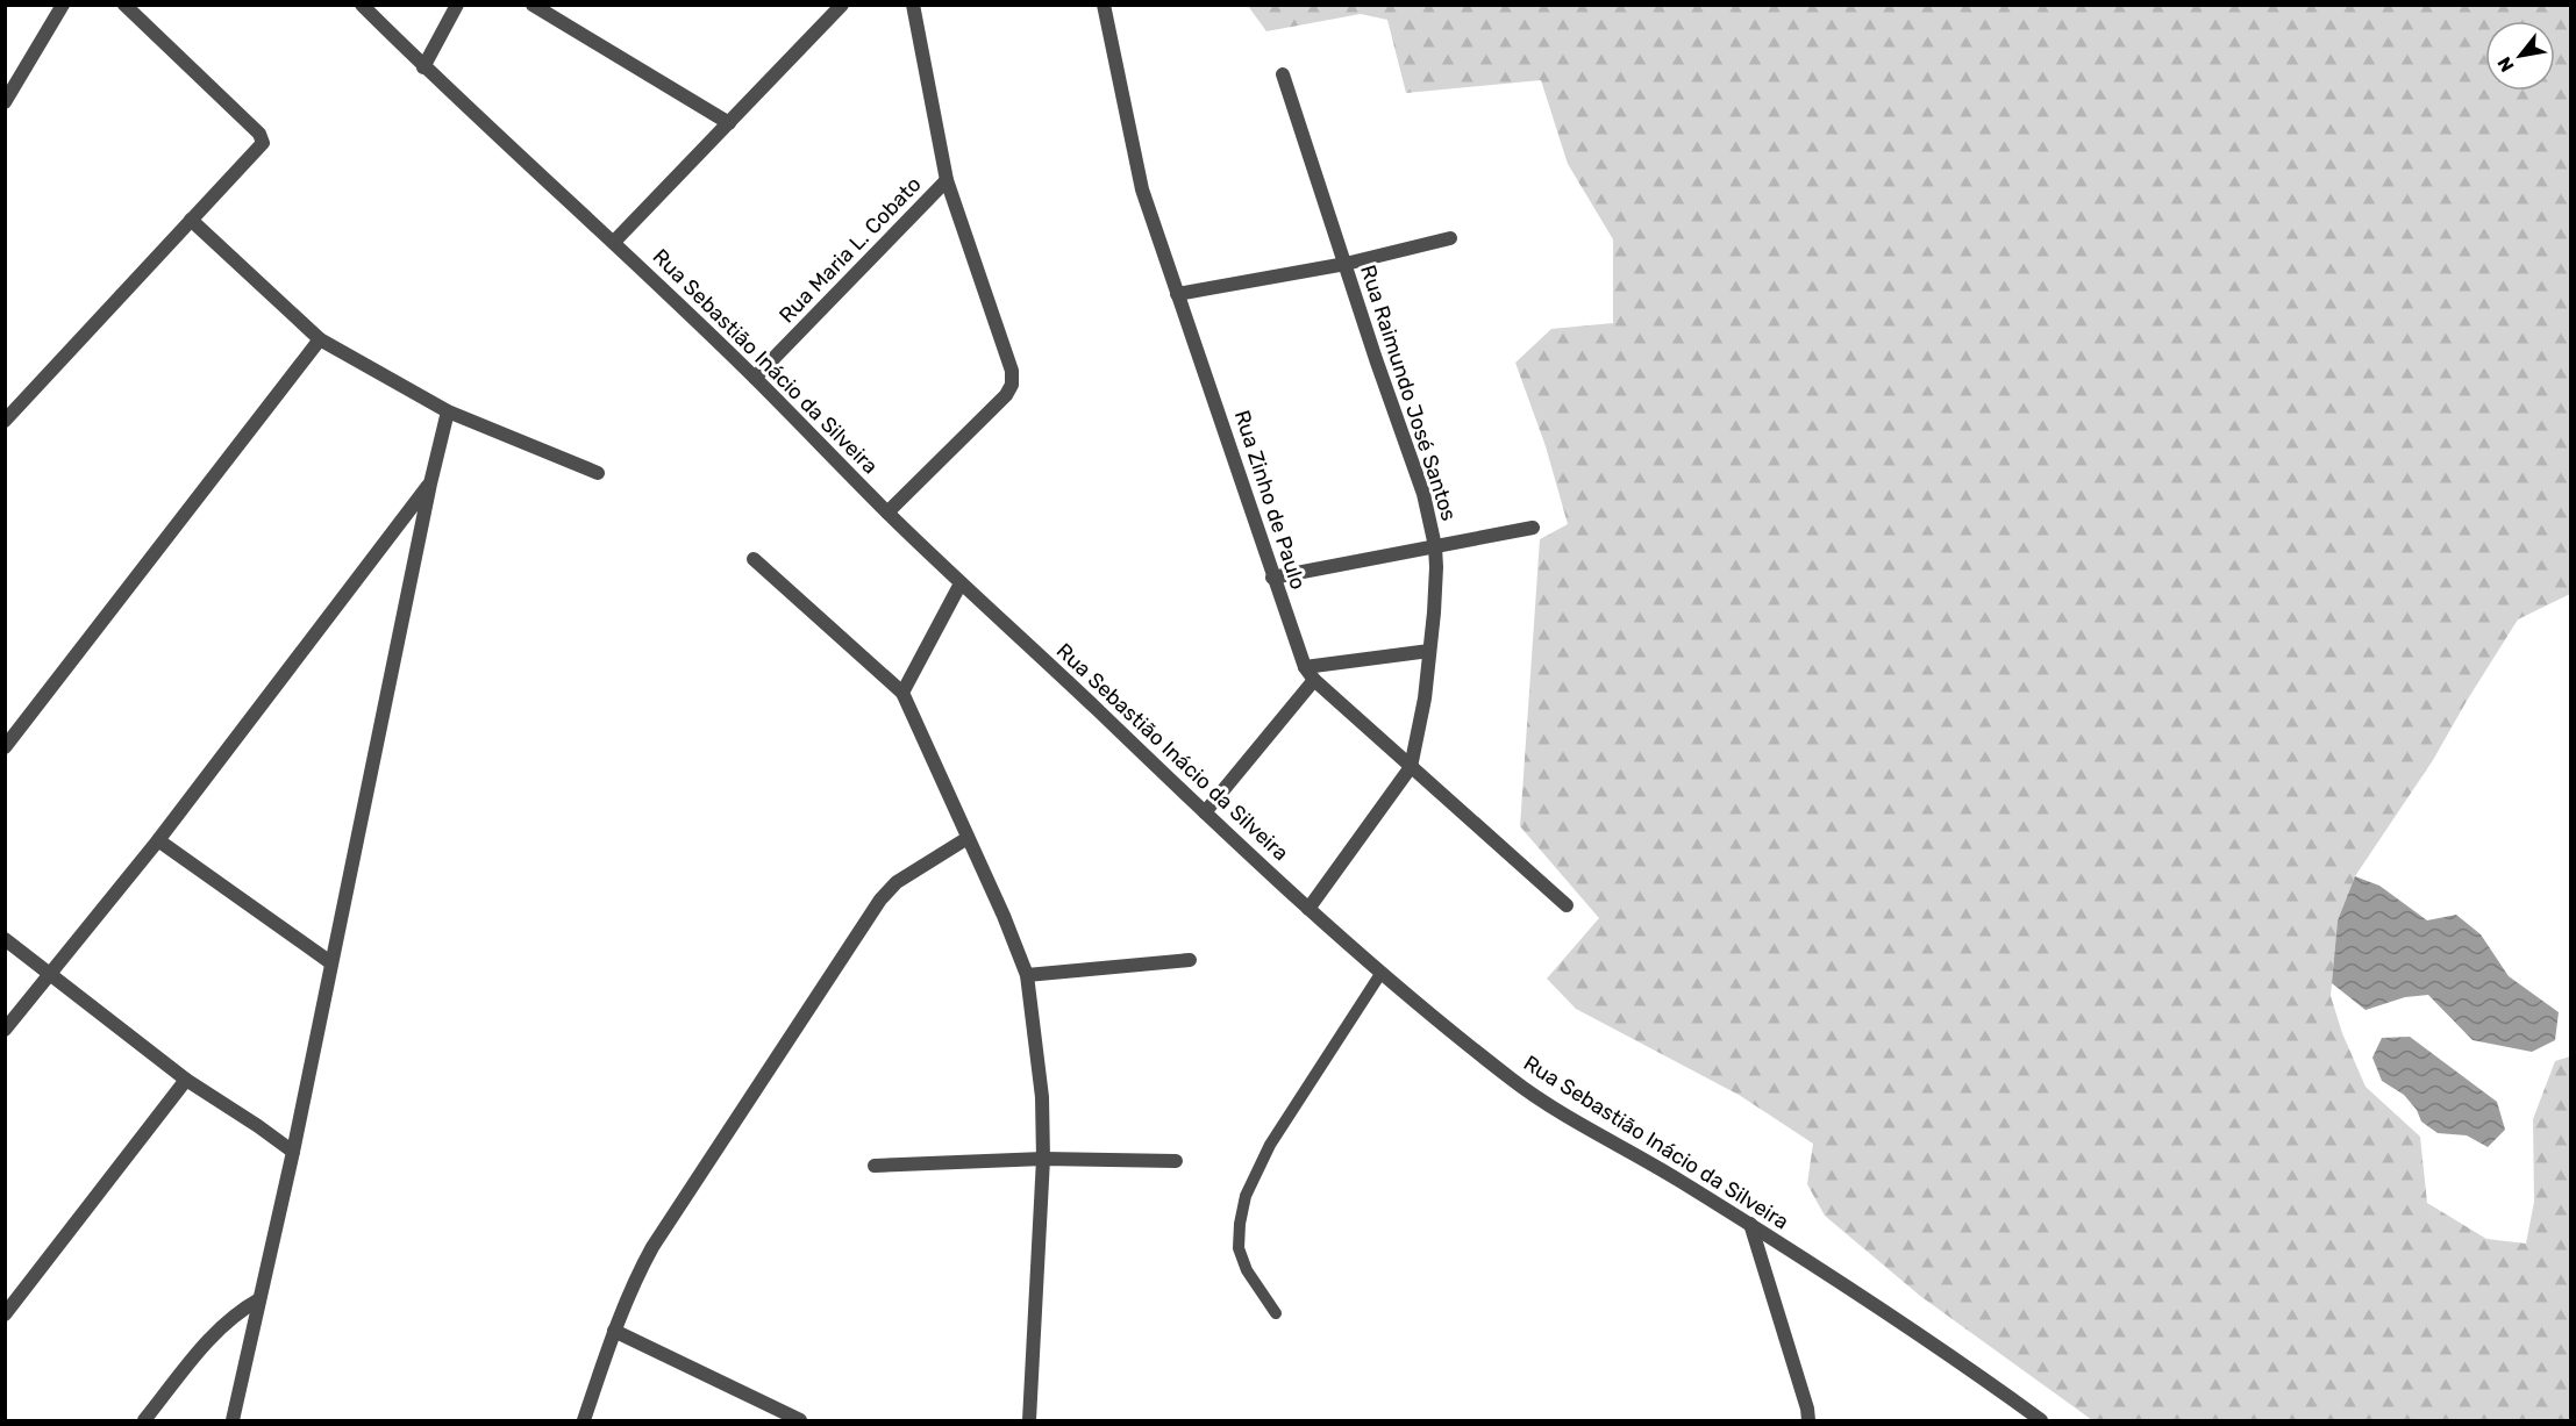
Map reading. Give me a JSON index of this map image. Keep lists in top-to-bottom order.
{
  "streets": {
    "street": [
      "Rua Maria L. Cobato",
      "Rua Sebastião Inácio da Silveira",
      "Rua Raimundo José Santos",
      "Rua Zinho de Paulo"
    ]
  },
  "crossings": [
    ["Rua Maria L. Cobato", "Rua Sebastião Inácio da Silveira"],
    ["Rua Sebastião Inácio da Silveira", "Rua Raimundo José Santos"],
    ["Rua Raimundo José Santos", "Rua Zinho de Paulo"]
  ],
  "north": "bottom left"
}
